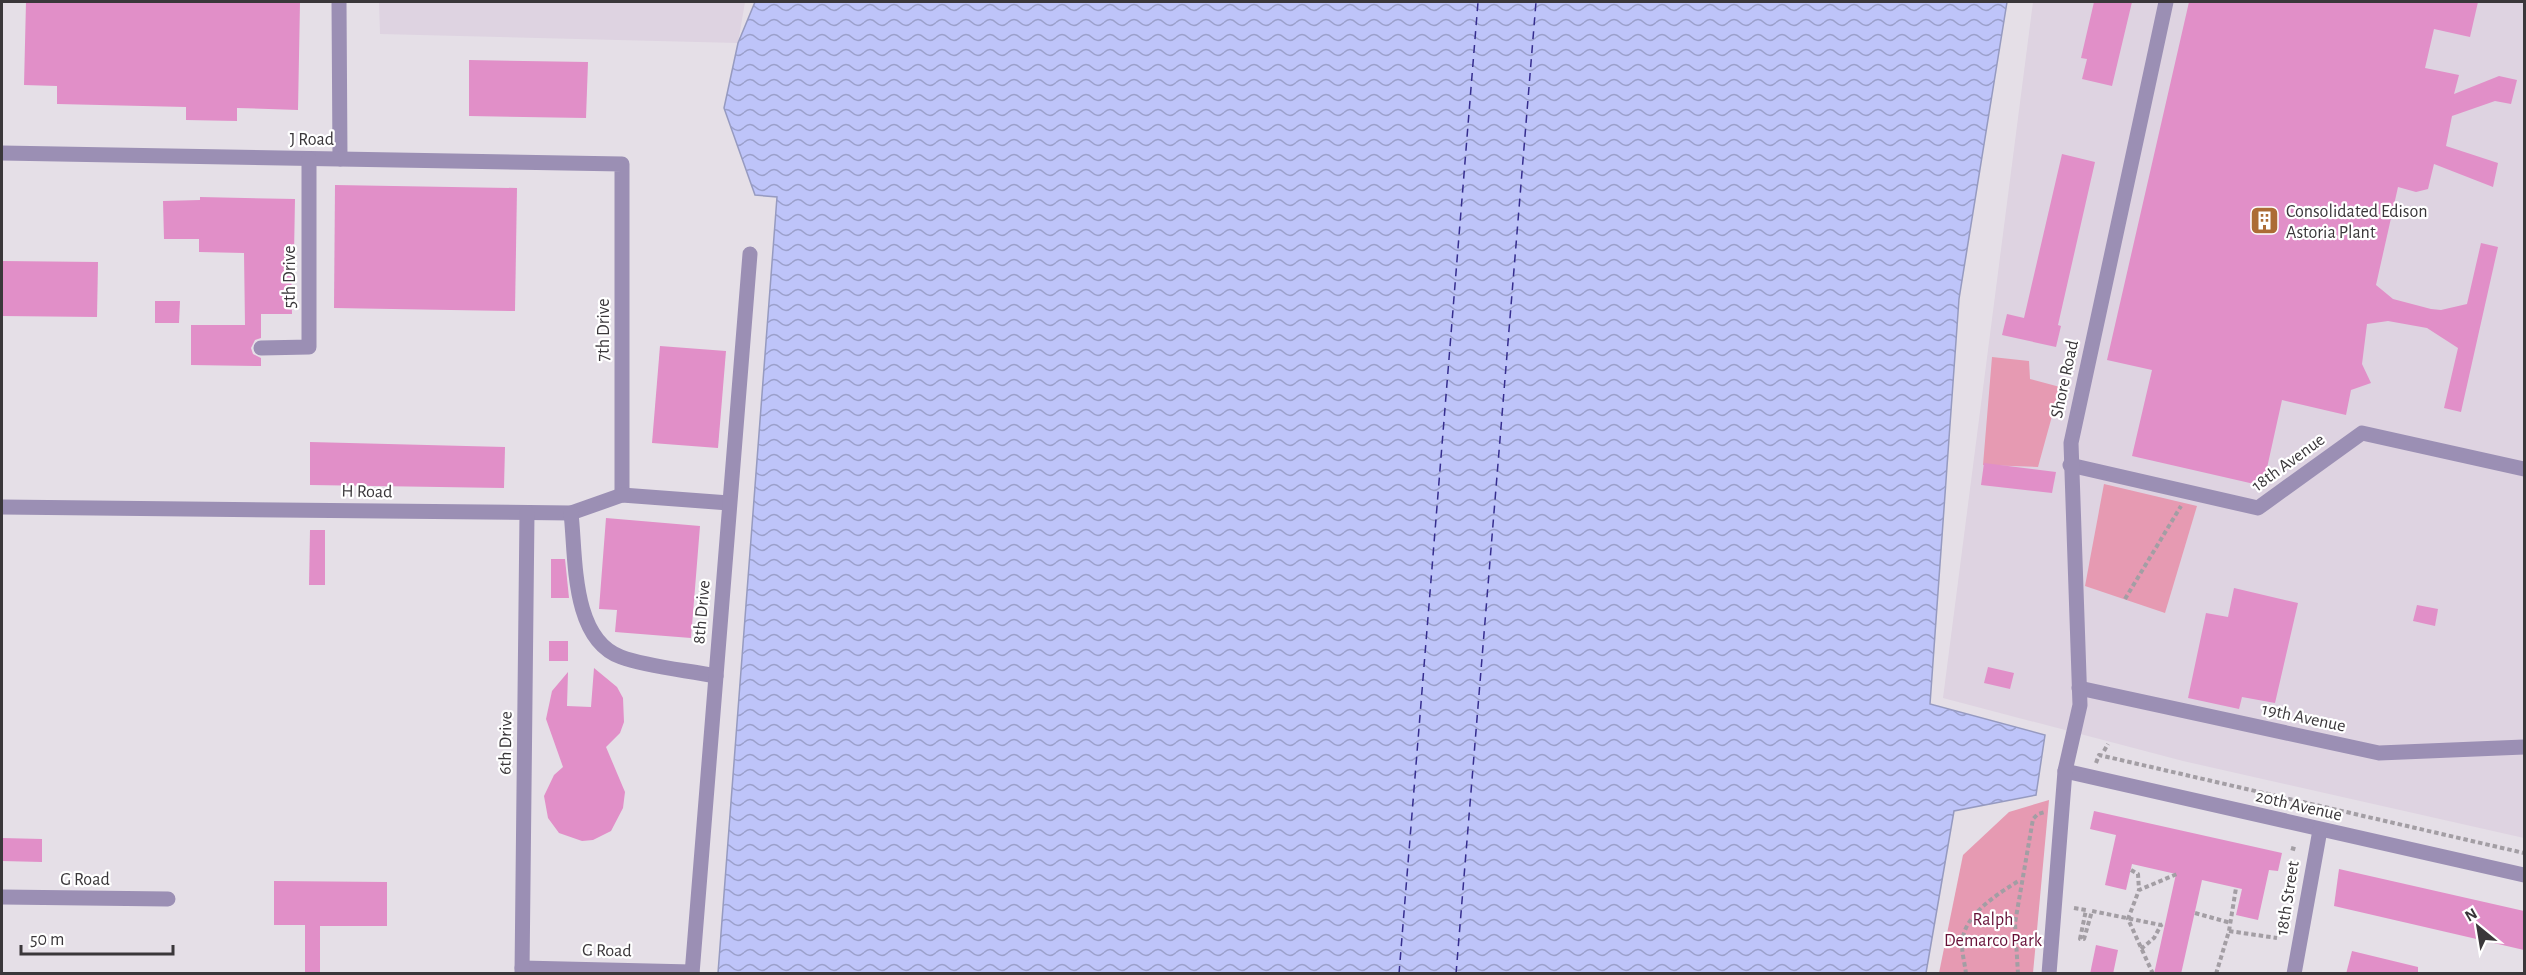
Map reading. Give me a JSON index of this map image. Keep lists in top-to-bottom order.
{
  "streets": {
    "street": [
      "J Road",
      "5th Drive",
      "7th Drive",
      "Shore Road",
      "18th Avenue",
      "H Road",
      "8th Drive",
      "19th Avenue",
      "6th Drive",
      "20th Avenue",
      "G Road",
      "18th Street"
    ]
  },
  "crossings": [
    ["J Road", "5th Drive"],
    ["J Road", "7th Drive"],
    ["7th Drive", "H Road"],
    ["Shore Road", "18th Avenue"],
    ["Shore Road", "19th Avenue"],
    ["Shore Road", "20th Avenue"],
    ["H Road", "8th Drive"],
    ["H Road", "6th Drive"],
    ["8th Drive", "G Road"],
    ["6th Drive", "G Road"],
    ["20th Avenue", "18th Street"]
  ],
  "parks": ["Ralph Demarco Park"],
  "places": {
    "building": ["Consolidated Edison Astoria Plant"]
  },
  "scale_bar": "50 m",
  "north": "top left"
}
